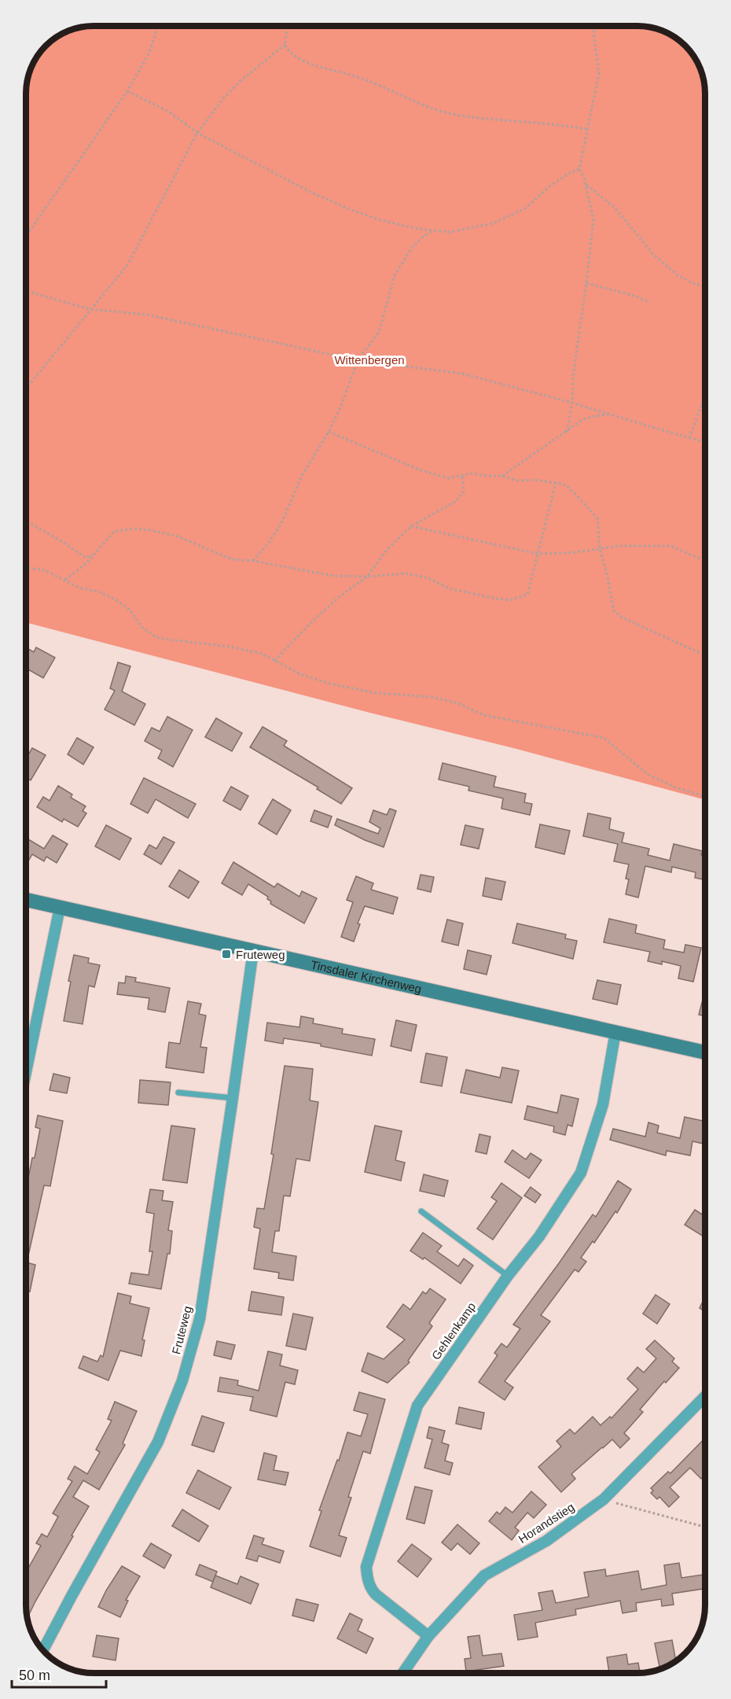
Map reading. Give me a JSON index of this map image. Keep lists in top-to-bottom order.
{
  "streets": {
    "street": [
      "Tinsdaler Kirchenweg",
      "Fruteweg",
      "Gehlenkamp",
      "Horandstieg"
    ]
  },
  "crossings": [
    ["Tinsdaler Kirchenweg", "Fruteweg"],
    ["Tinsdaler Kirchenweg", "Gehlenkamp"],
    ["Gehlenkamp", "Horandstieg"]
  ],
  "parks": ["Wittenbergen"],
  "places": {
    "transit": ["Fruteweg"]
  },
  "scale_bar": "50 m"
}
